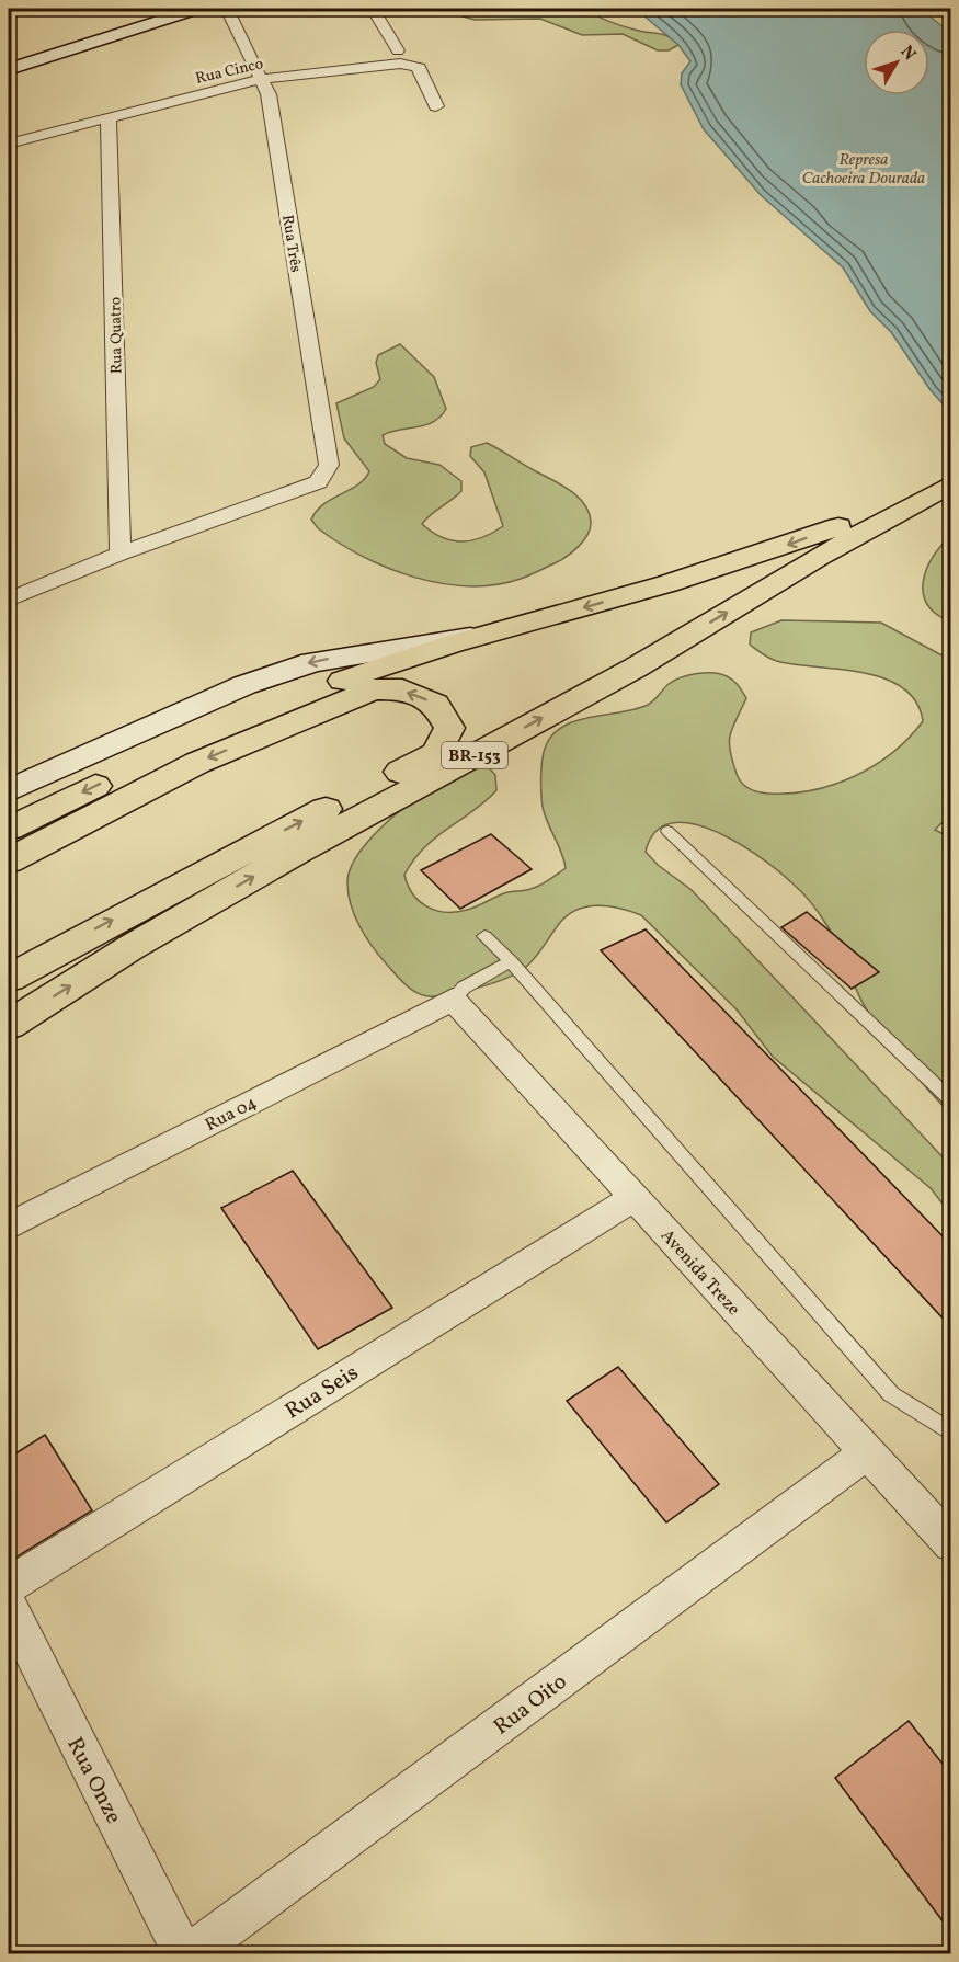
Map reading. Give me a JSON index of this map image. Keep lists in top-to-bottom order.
{
  "streets": {
    "highway": ["BR-153"],
    "street": [
      "Rua Cinco",
      "Rua Três",
      "Rua Quatro",
      "Rua 04",
      "Avenida Treze",
      "Rua Seis",
      "Rua Oito",
      "Rua Onze"
    ]
  },
  "crossings": [
    ["Rua Cinco", "Rua Três"],
    ["Rua Cinco", "Rua Quatro"],
    ["Rua Três", "Rua Quatro"],
    ["Rua 04", "Avenida Treze"],
    ["Avenida Treze", "Rua Seis"],
    ["Avenida Treze", "Rua Oito"]
  ],
  "water": ["Represa Cachoeira Dourada"],
  "north": "top right"
}
